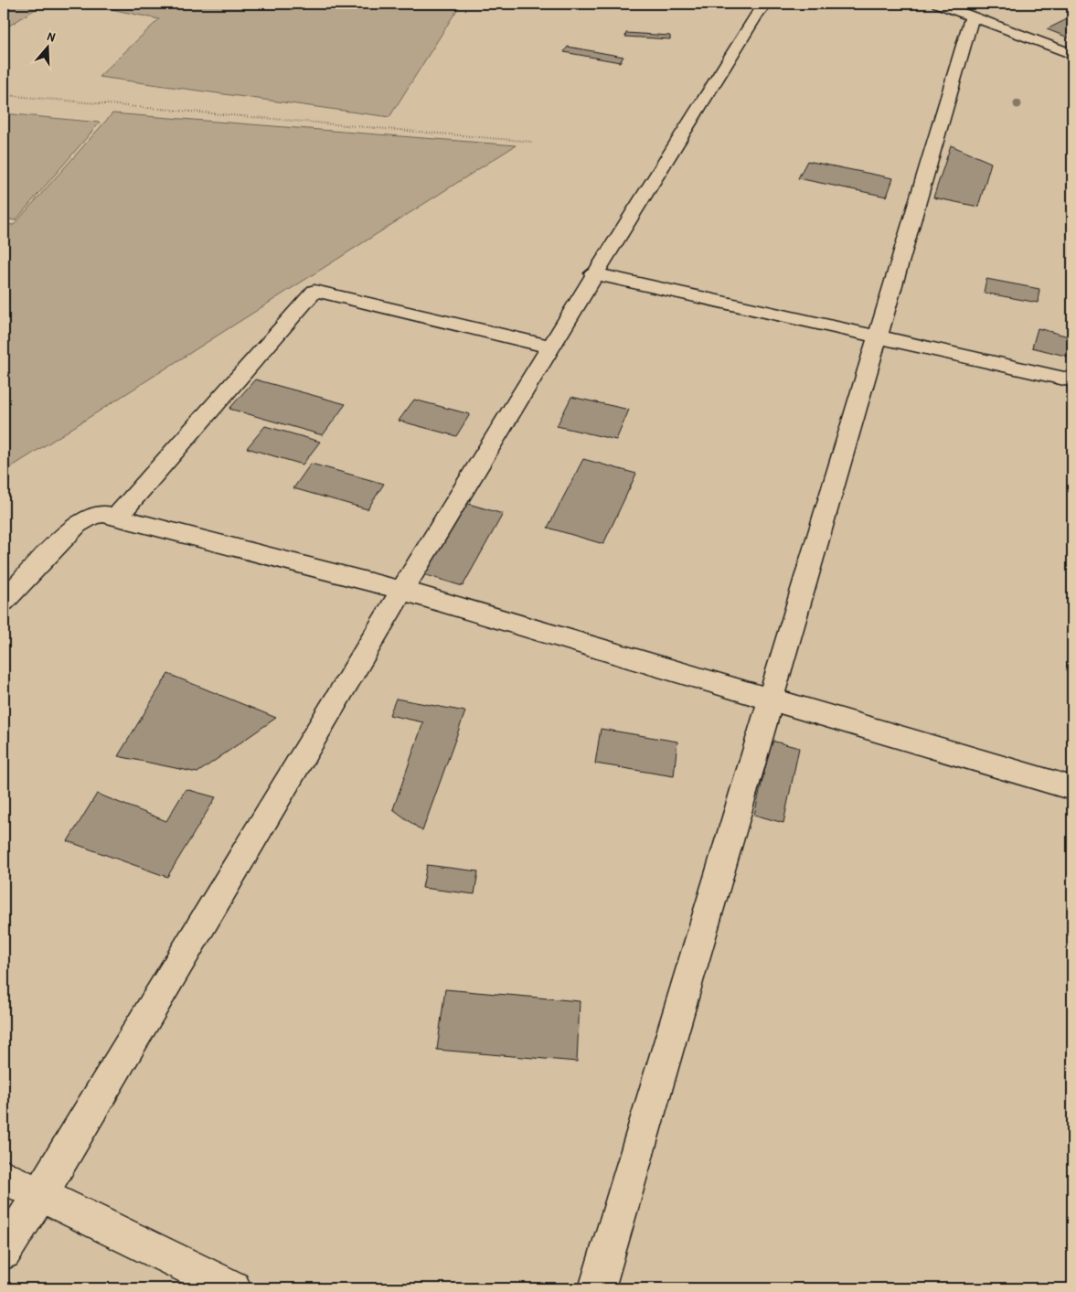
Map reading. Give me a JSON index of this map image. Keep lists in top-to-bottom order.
{
  "north": "top"
}
